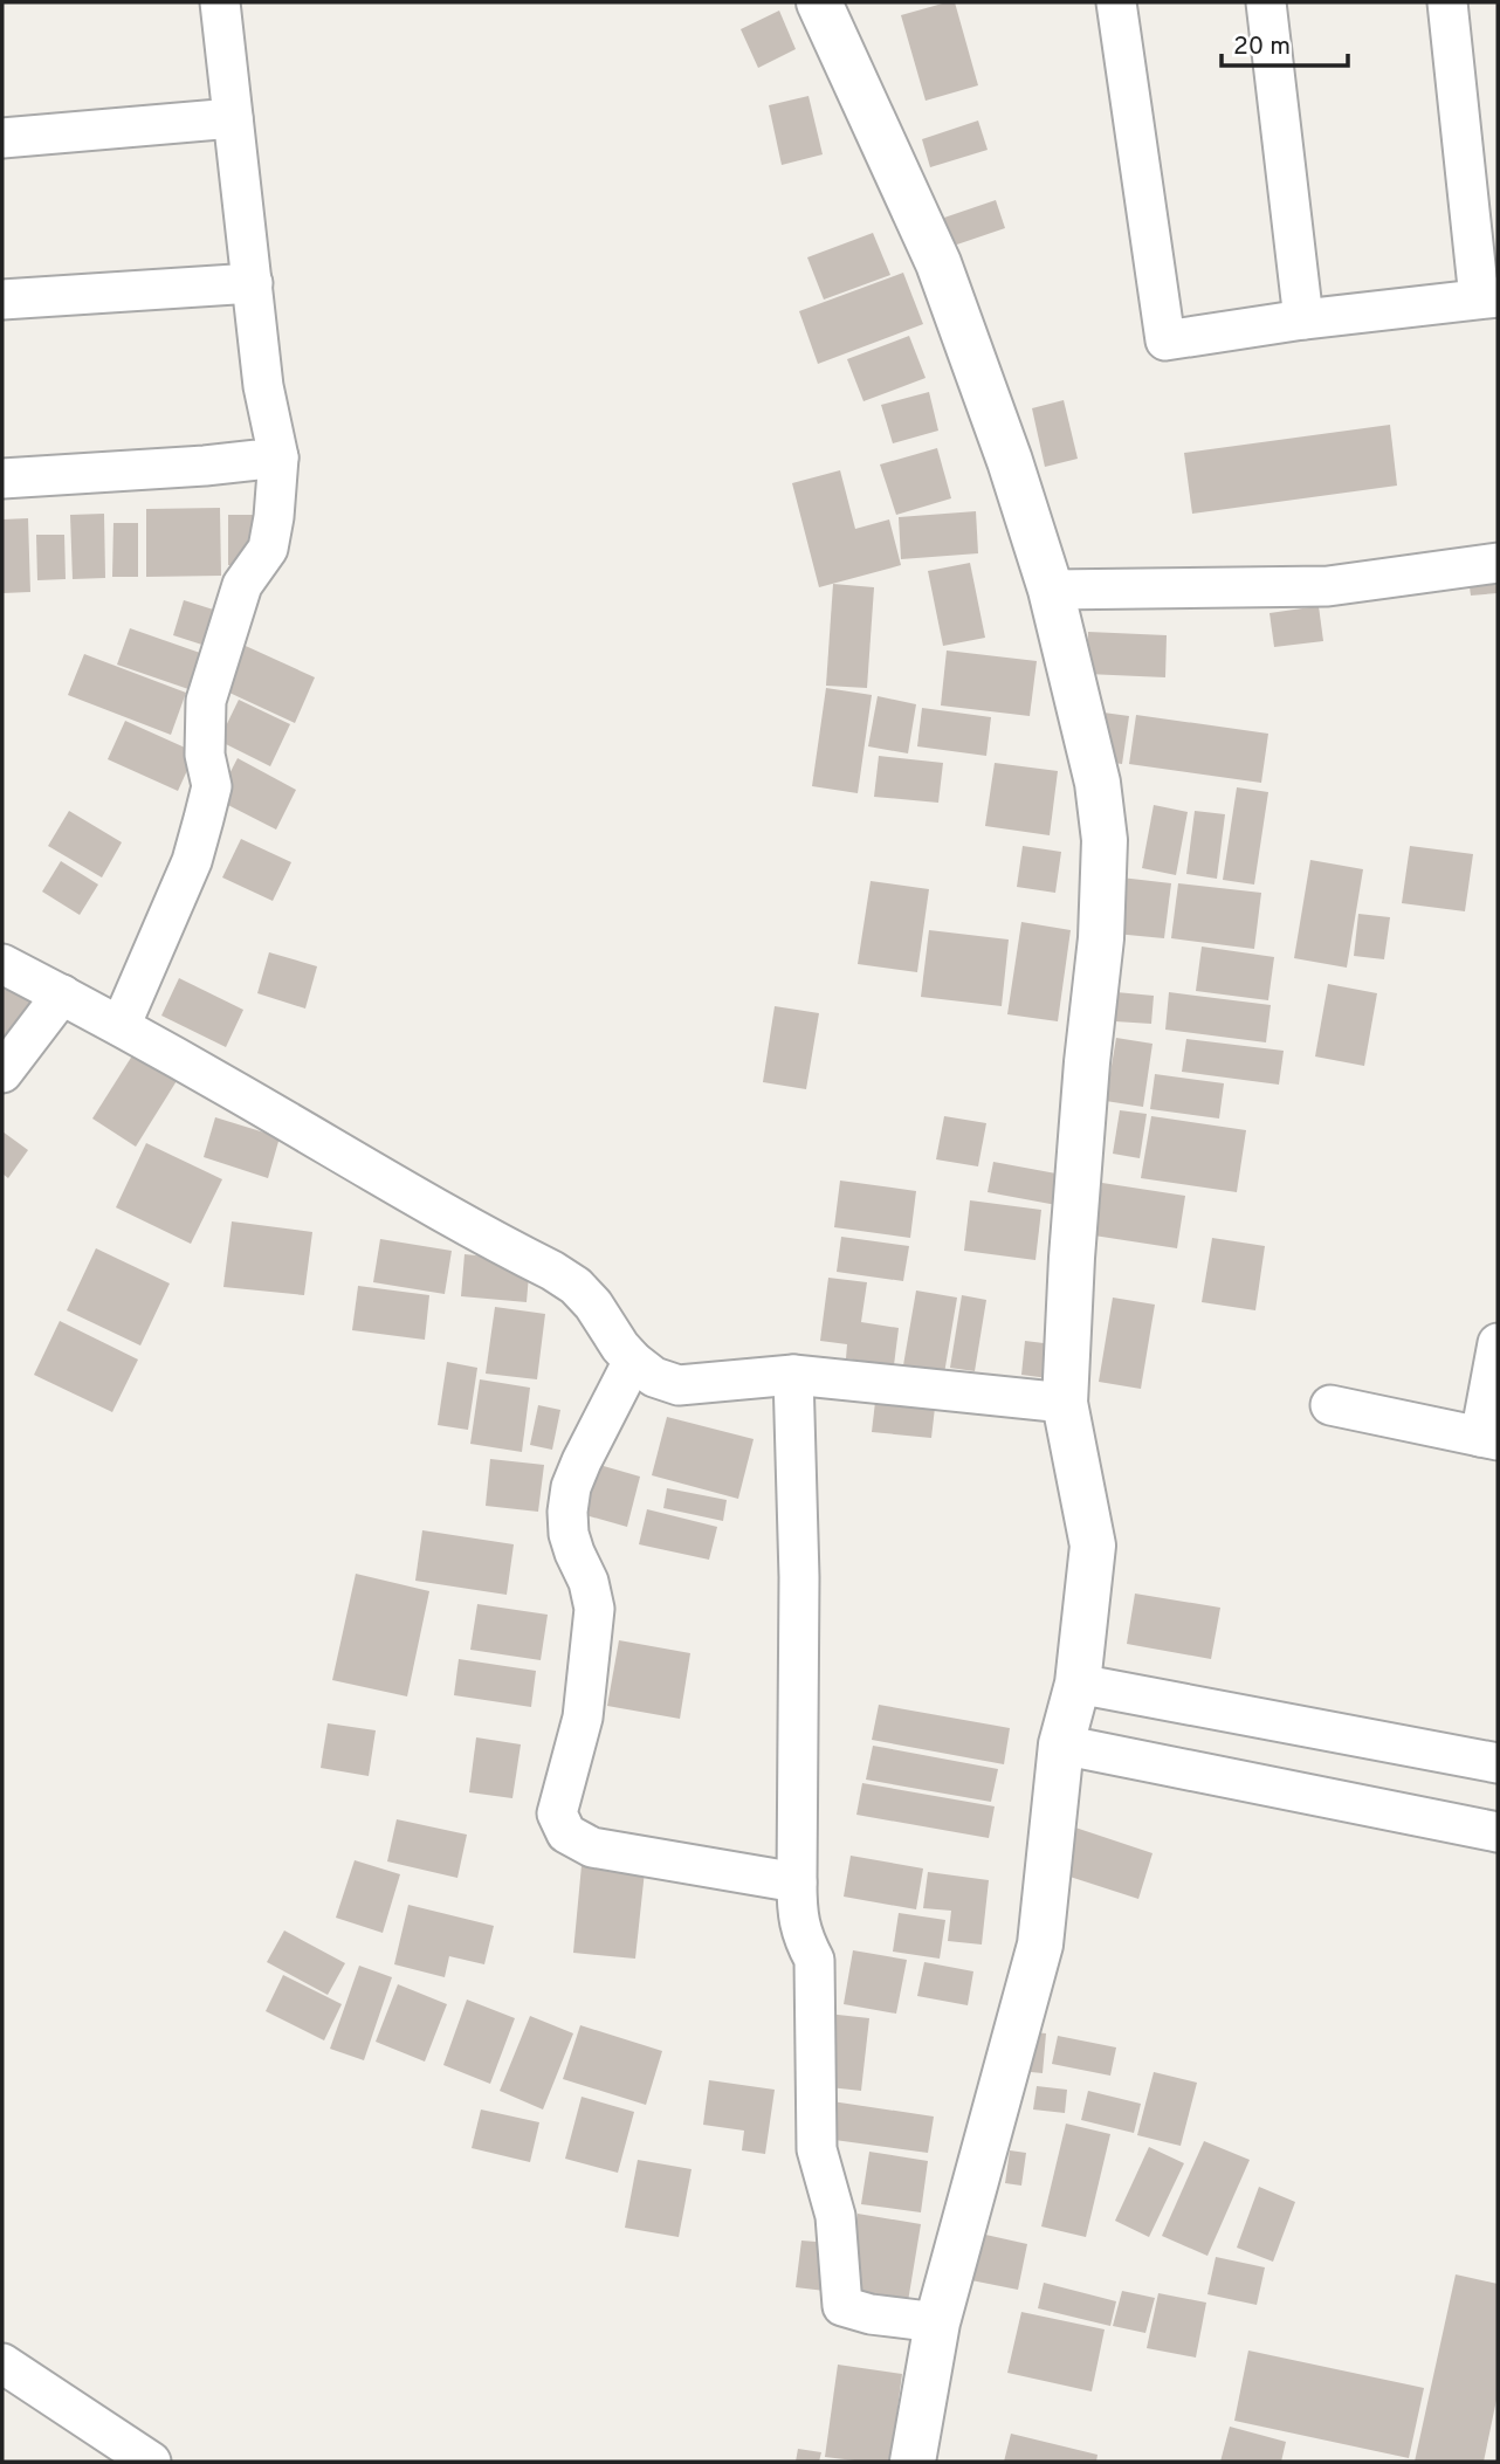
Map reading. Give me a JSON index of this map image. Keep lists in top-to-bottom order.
{
  "scale_bar": "20 m"
}
